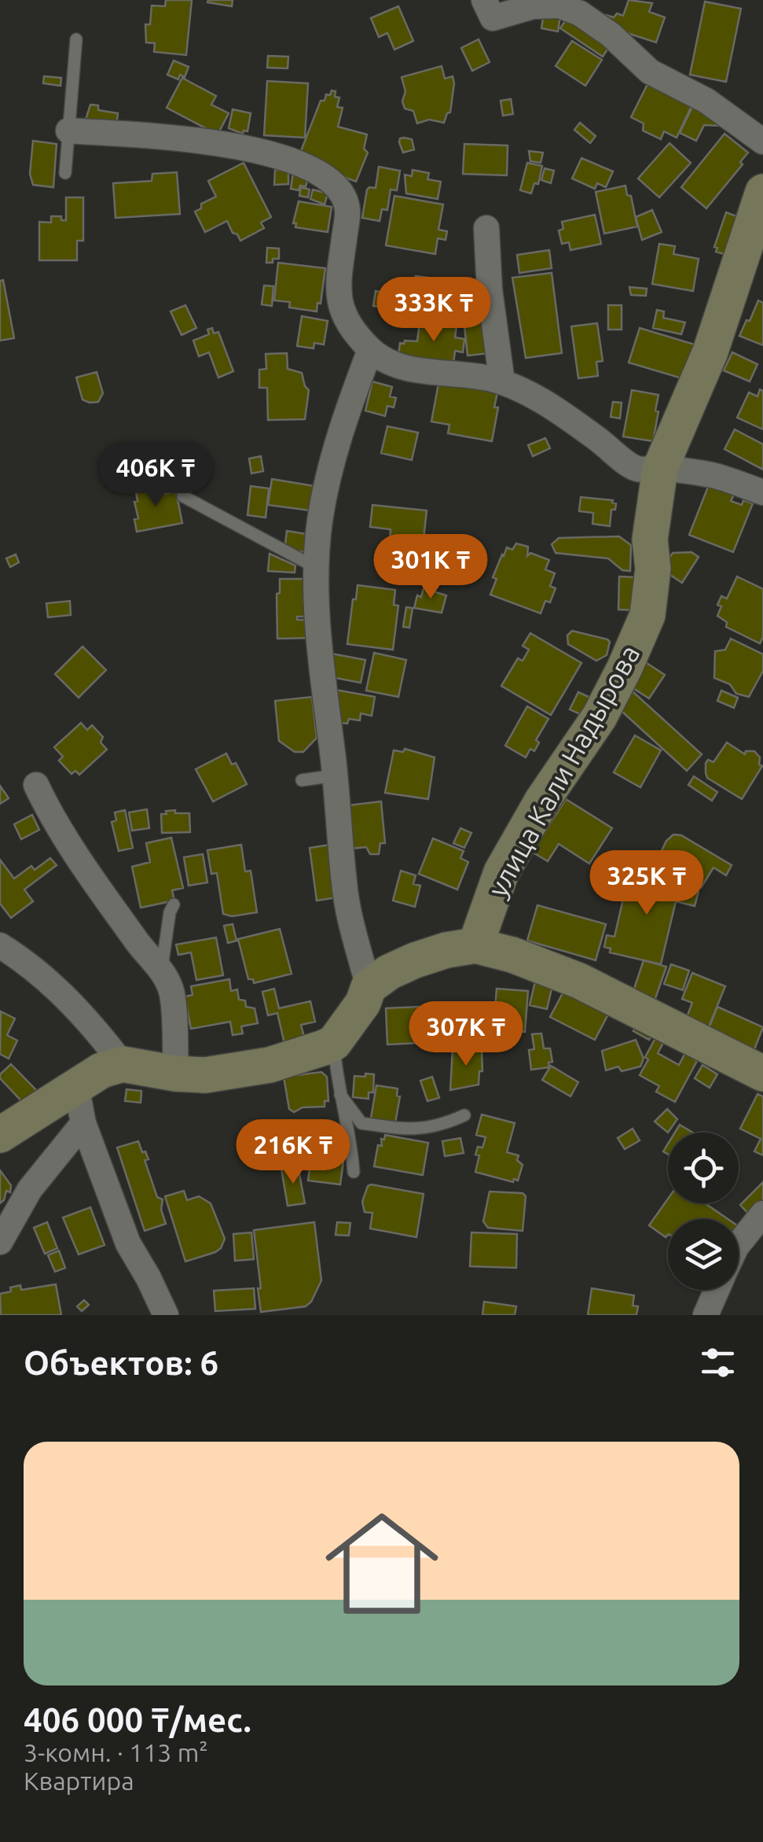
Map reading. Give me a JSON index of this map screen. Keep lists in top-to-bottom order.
{
  "streets": {
    "street": ["улица Кали Надырова"]
  },
  "page": {
    "price": [
      "333K ₸",
      "406K ₸",
      "301K ₸",
      "325K ₸",
      "307K ₸",
      "216K ₸"
    ],
    "heading": "Объектов: 6",
    "list": [
      {
        "name": "406 000 ₸/мес.",
        "note": "3-комн. · 113 m² · Квартира"
      }
    ]
  }
}
